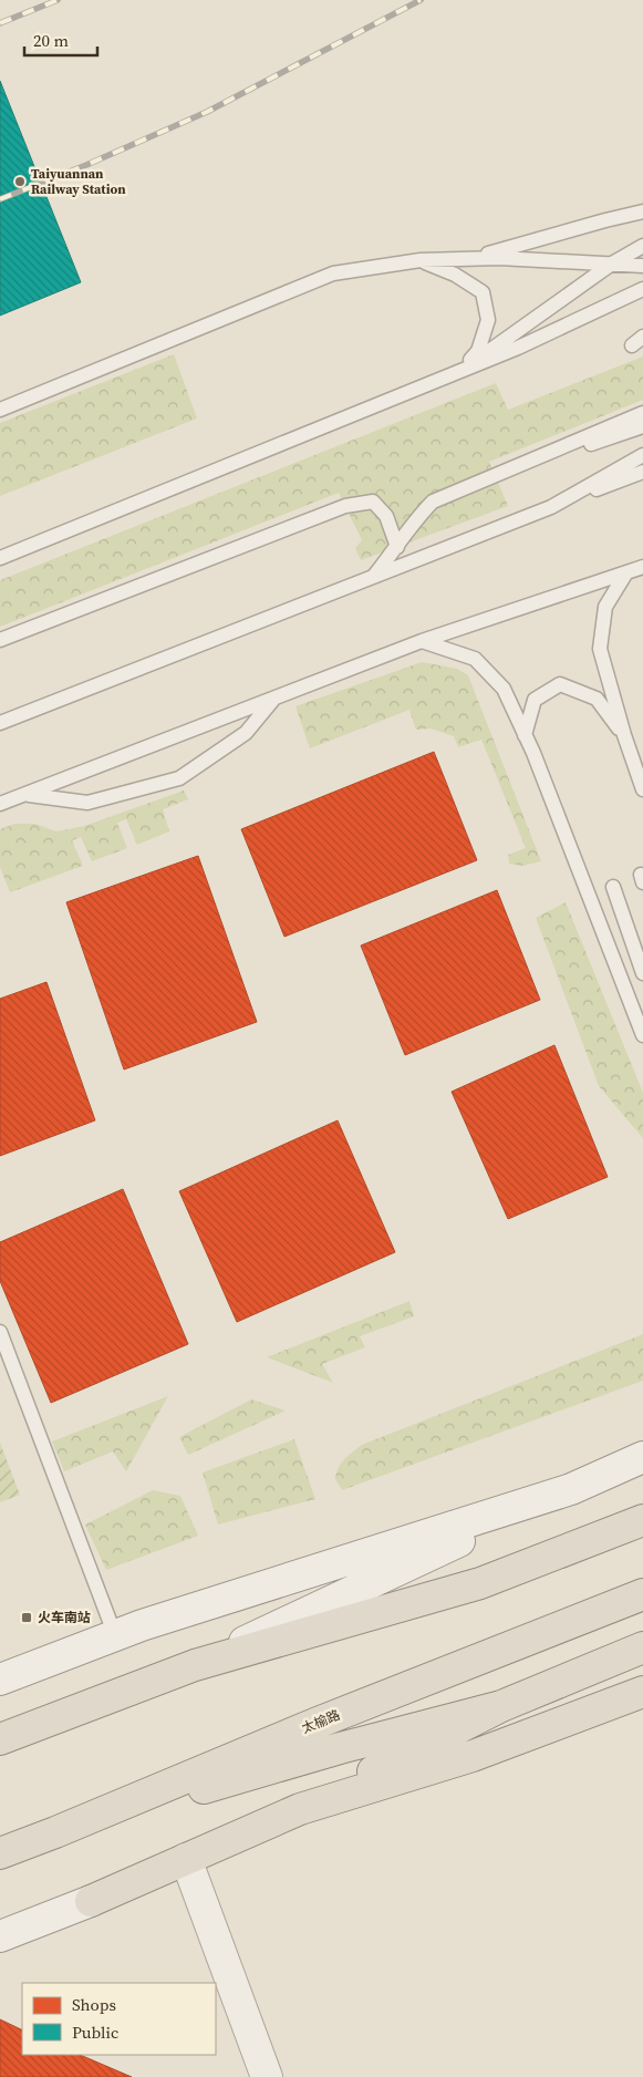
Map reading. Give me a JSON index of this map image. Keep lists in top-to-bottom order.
{
  "streets": {
    "highway": ["太榆路"]
  },
  "places": {
    "other": ["Taiyuannan Railway Station"],
    "transit": ["火车南站"]
  },
  "legend": ["Shops", "Public"],
  "scale_bar": "20 m"
}
